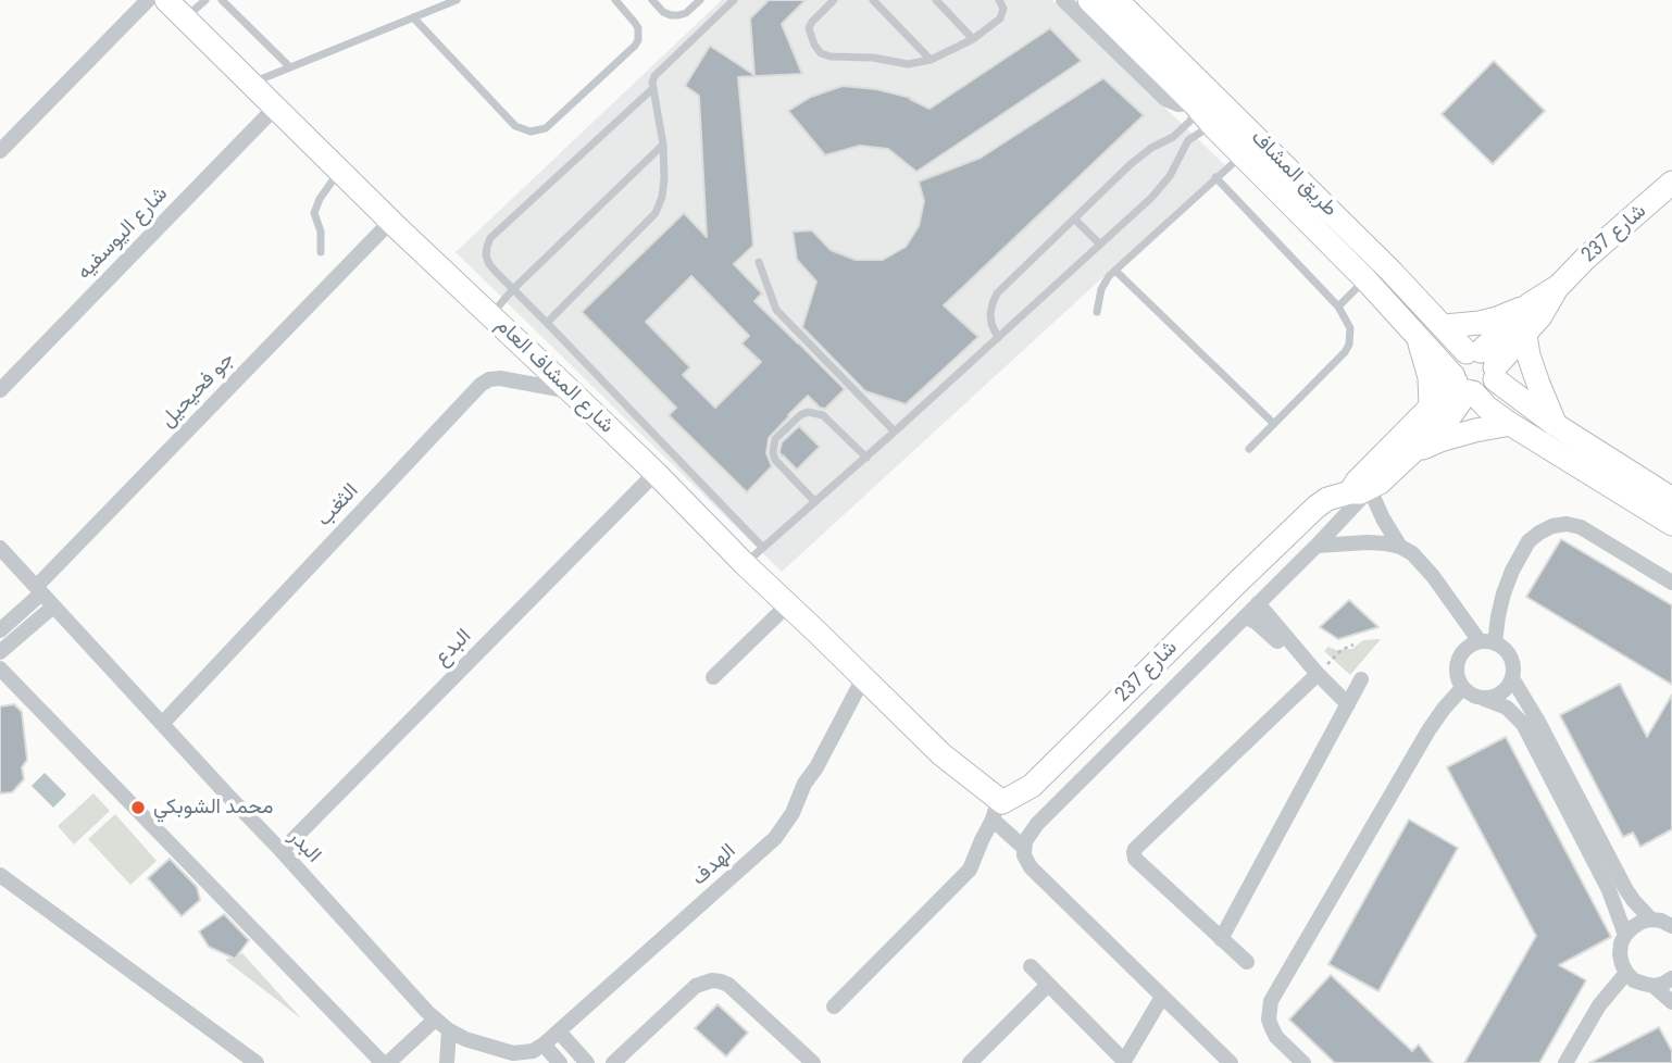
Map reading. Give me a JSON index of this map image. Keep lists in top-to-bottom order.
{
  "streets": {
    "street": [
      "طريق المشاف",
      "شارع اليوسفيه",
      "شارع 237",
      "شارع المشاف العام",
      "جو فحيحيل",
      "الثغب",
      "البدع",
      "البدر",
      "الهدف"
    ]
  },
  "crossings": [
    ["طريق المشاف", "شارع 237"],
    ["شارع اليوسفيه", "شارع المشاف العام"],
    ["شارع 237", "شارع المشاف العام"],
    ["شارع المشاف العام", "جو فحيحيل"],
    ["شارع المشاف العام", "الثغب"],
    ["شارع المشاف العام", "البدع"],
    ["شارع المشاف العام", "الهدف"],
    ["جو فحيحيل", "البدر"],
    ["الثغب", "البدر"],
    ["البدع", "البدر"],
    ["البدر", "الهدف"]
  ],
  "places": ["محمد الشوبكي"]
}
